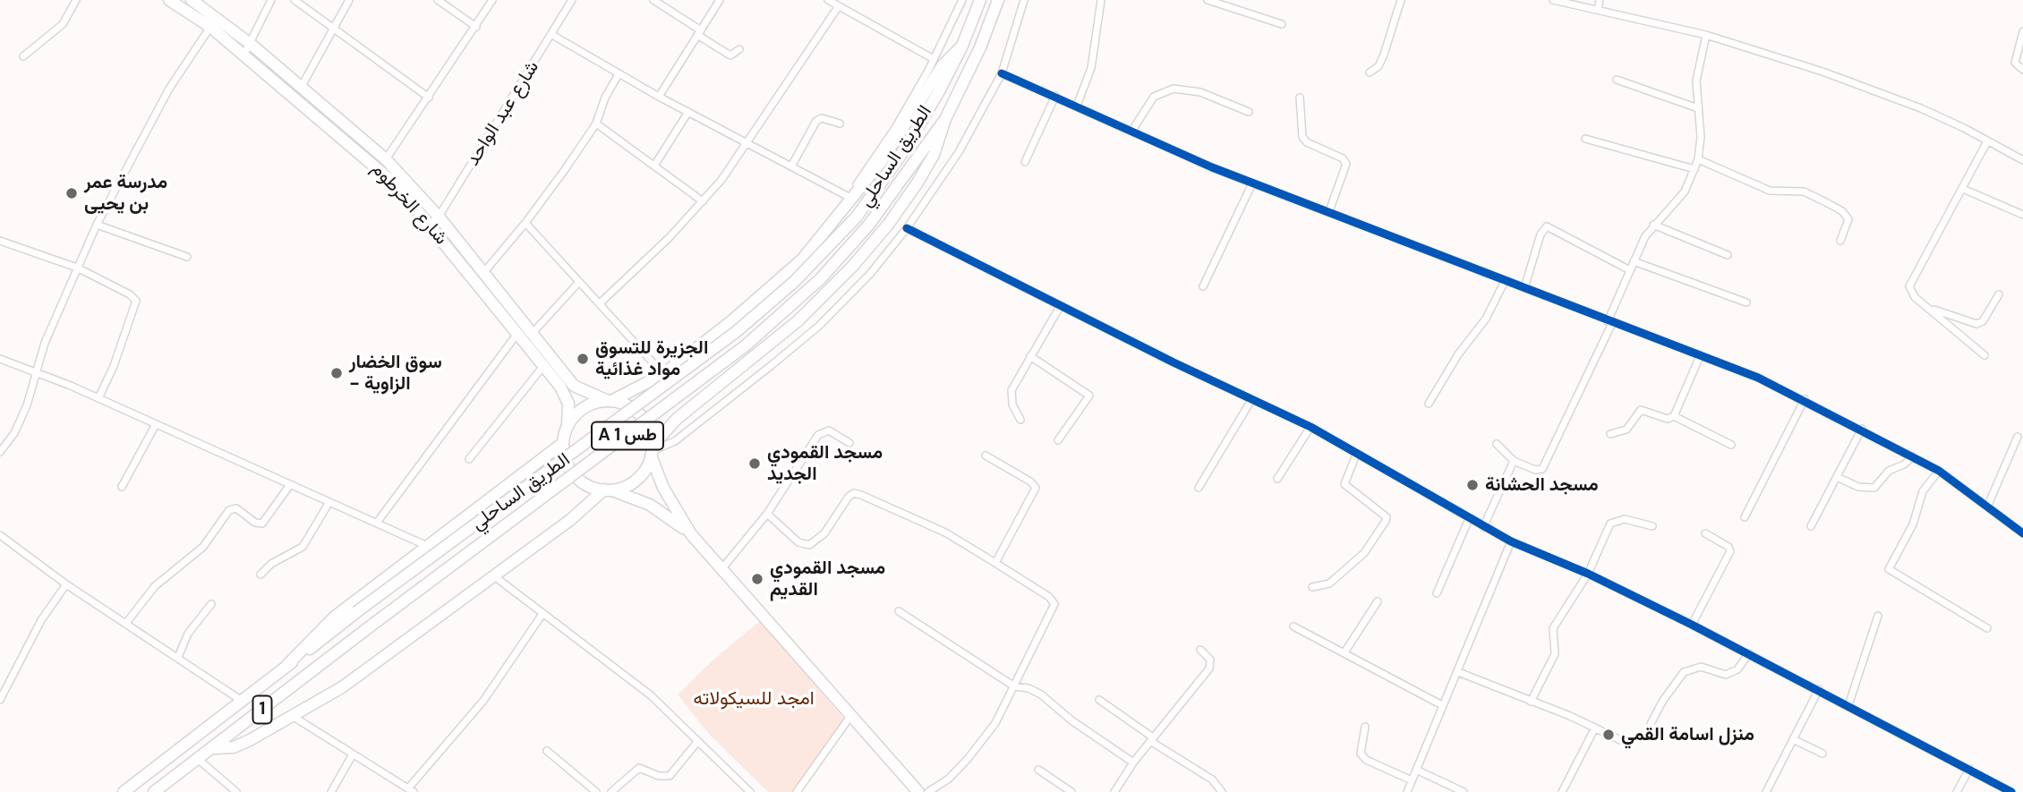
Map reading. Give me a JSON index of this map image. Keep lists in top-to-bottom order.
{
  "streets": {
    "main road": [
      "الطريق الساحلي",
      "شارع الخرطوم",
      "A 1 طس",
      "1"
    ],
    "street": ["شارع عبد الواحد"]
  },
  "crossings": [
    ["شارع عبد الواحد", "شارع الخرطوم"]
  ],
  "parks": ["امجد للسيكولاته"],
  "places": [
    "مدرسة عمر بن يحيى",
    "الجزيرة للتسوق مواد غذائية",
    "سوق الخضار - الزاوية",
    "مسجد القمودي الجديد",
    "مسجد الحشانة",
    "مسجد القمودي القديم",
    "منزل اسامة القمي"
  ]
}
